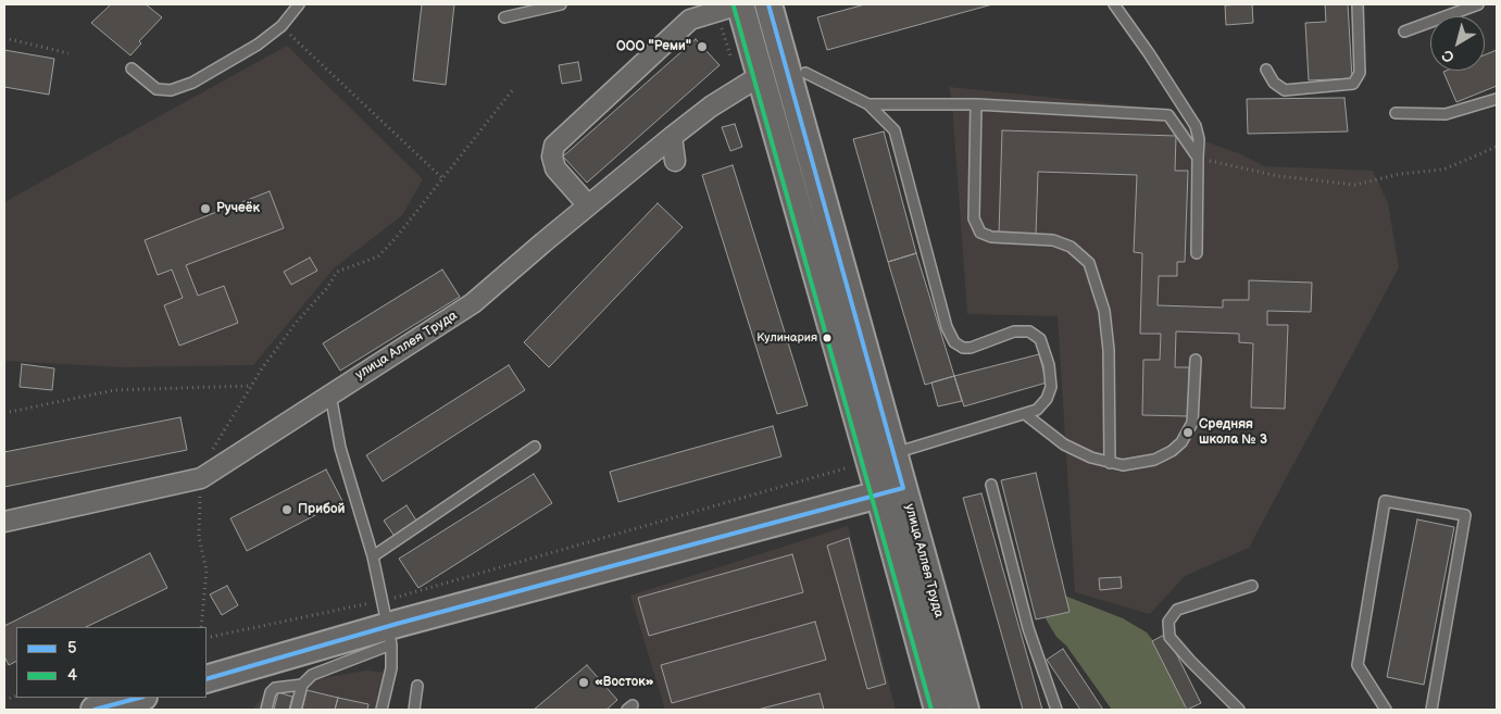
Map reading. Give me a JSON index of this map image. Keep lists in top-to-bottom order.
{
  "streets": {
    "street": ["улица Аллея Труда"]
  },
  "places": [
    "ООО \"Реми\"",
    "Ручеёк",
    "Кулинария",
    "Средняя школа № 3",
    "Прибой",
    "«Восток»"
  ],
  "lines": ["transit line 5", "transit line 4"],
  "legend": ["5", "4"],
  "north": "bottom left"
}
